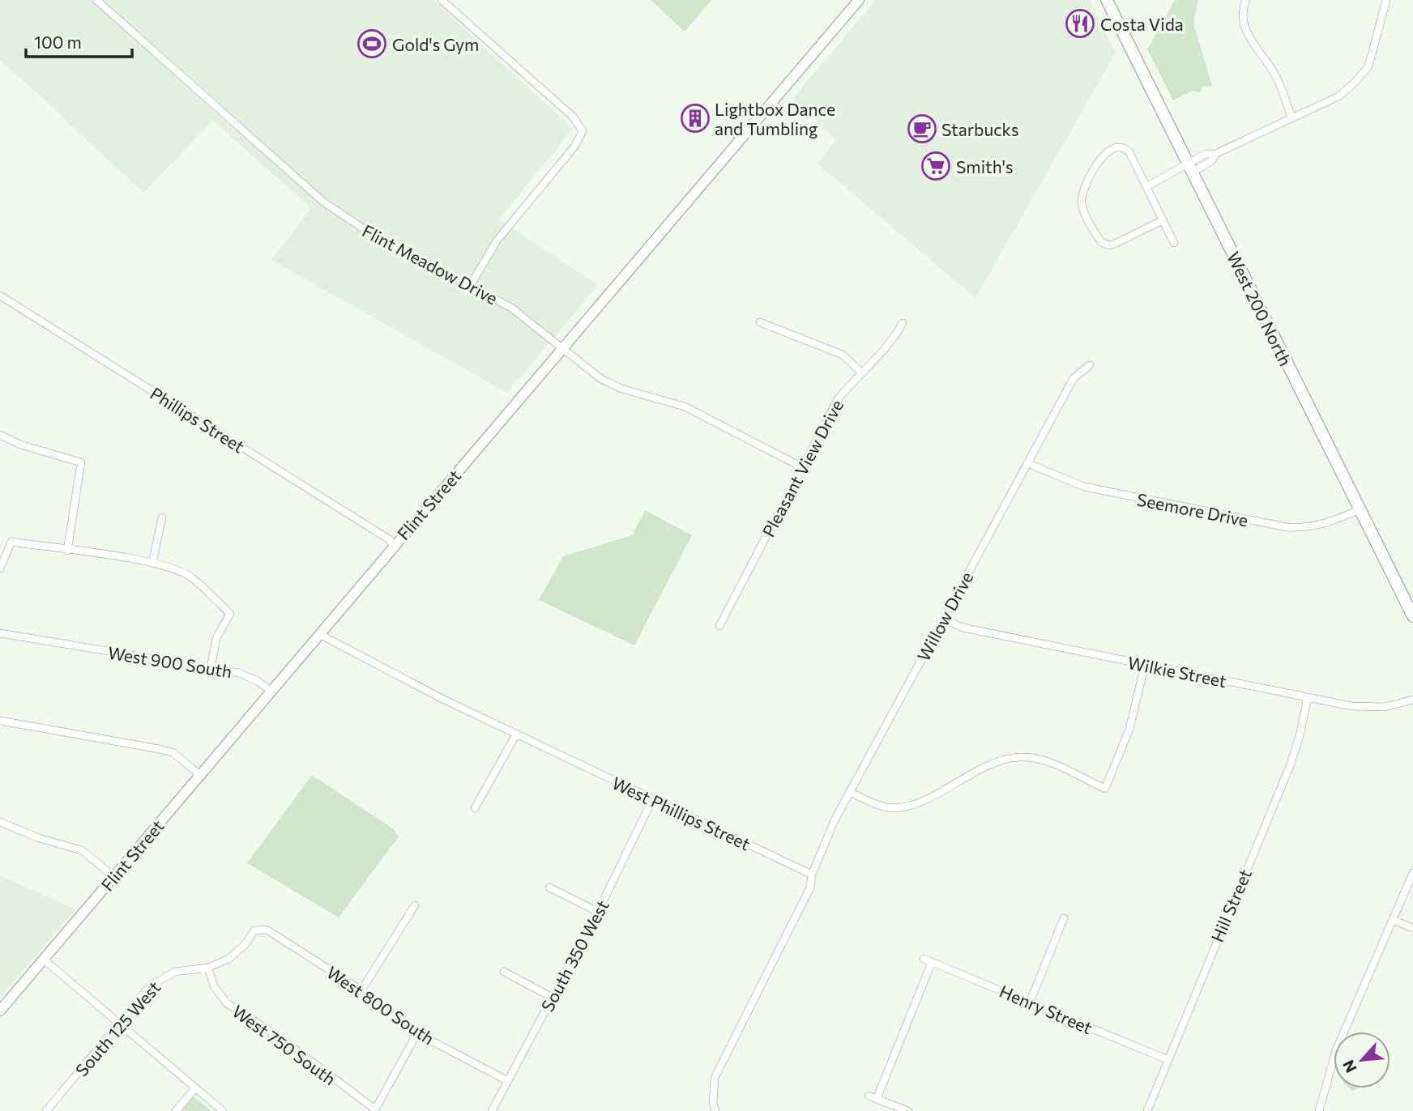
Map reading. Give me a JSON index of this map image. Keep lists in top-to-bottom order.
{
  "streets": {
    "main road": ["West 200 North"],
    "street": [
      "Flint Meadow Drive",
      "Phillips Street",
      "Pleasant View Drive",
      "Flint Street",
      "Seemore Drive",
      "Willow Drive",
      "West 900 South",
      "Wilkie Street",
      "West Phillips Street",
      "Hill Street",
      "South 350 West",
      "West 800 South",
      "Henry Street",
      "South 125 West",
      "West 750 South"
    ]
  },
  "crossings": [
    ["Flint Meadow Drive", "Pleasant View Drive"],
    ["Flint Meadow Drive", "Flint Street"],
    ["West 200 North", "Seemore Drive"],
    ["Phillips Street", "Flint Street"],
    ["Flint Street", "West 900 South"],
    ["Flint Street", "West Phillips Street"],
    ["Seemore Drive", "Willow Drive"],
    ["Willow Drive", "Wilkie Street"],
    ["Willow Drive", "West Phillips Street"],
    ["Wilkie Street", "Hill Street"],
    ["West Phillips Street", "South 350 West"],
    ["Hill Street", "Henry Street"],
    ["South 350 West", "West 800 South"],
    ["West 800 South", "South 125 West"],
    ["South 125 West", "West 750 South"]
  ],
  "places": {
    "restaurant": ["Costa Vida"],
    "sports": ["Gold's Gym"],
    "building": ["Lightbox Dance and Tumbling"],
    "cafe": ["Starbucks"],
    "supermarket": ["Smith's"]
  },
  "scale_bar": "100 m",
  "north": "bottom left"
}
